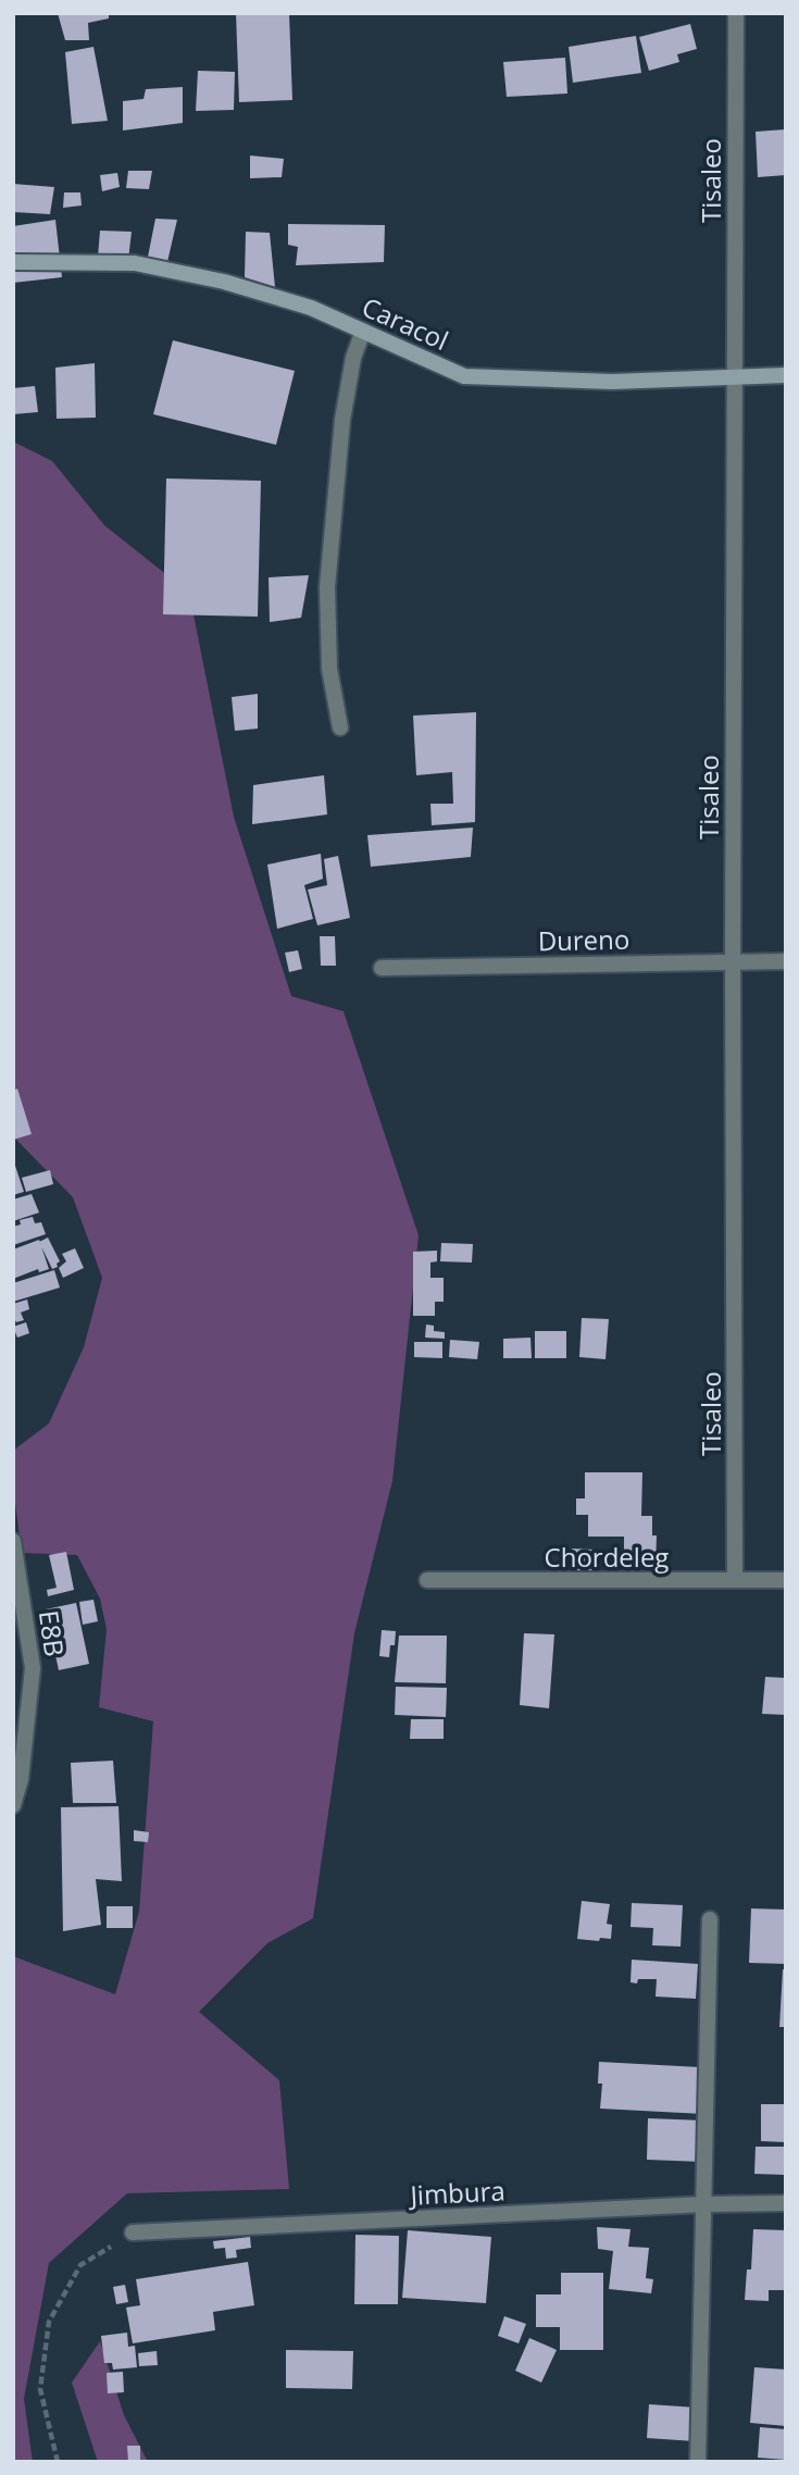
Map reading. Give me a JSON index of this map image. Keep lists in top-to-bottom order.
{
  "streets": {
    "street": [
      "Tisaleo",
      "Caracol",
      "Dureno",
      "Chordeleg",
      "E8B",
      "Jimbura"
    ]
  },
  "crossings": [
    ["Tisaleo", "Caracol"],
    ["Tisaleo", "Dureno"],
    ["Tisaleo", "Chordeleg"]
  ]
}
